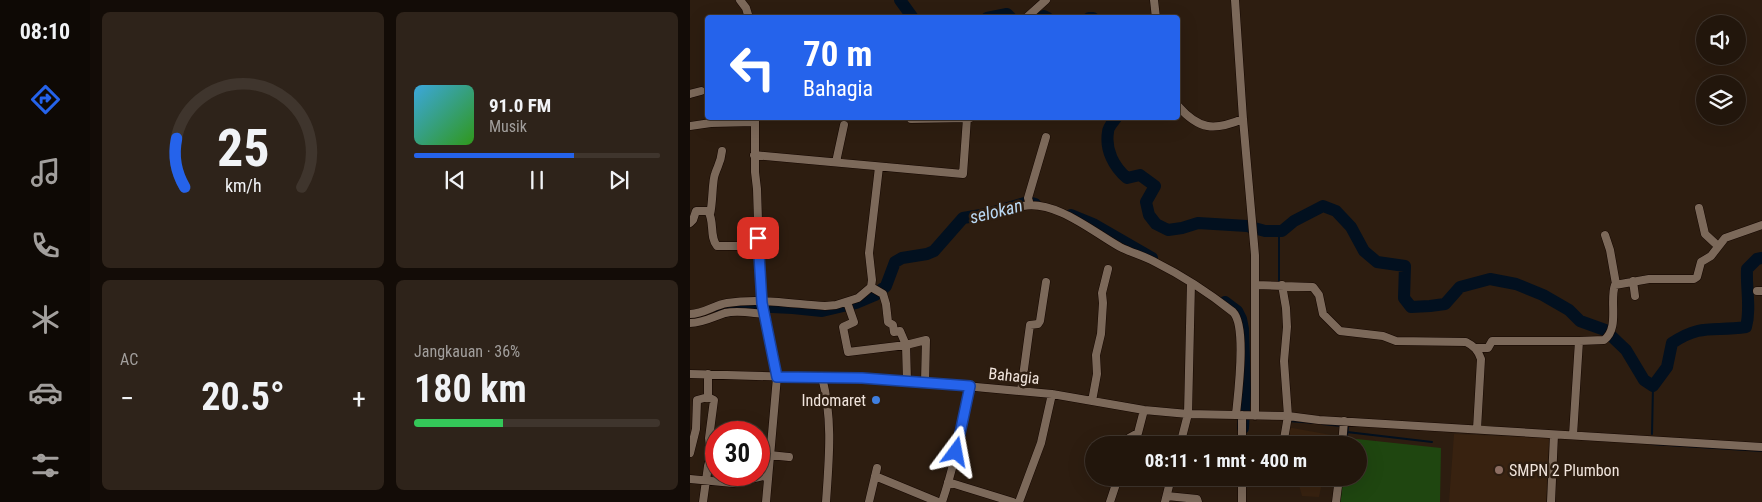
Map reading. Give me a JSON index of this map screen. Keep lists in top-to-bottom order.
{
  "streets": {
    "street": ["Bahagia"]
  },
  "water": ["selokan"],
  "places": ["Indomaret", "SMPN 2 Plumbon"],
  "page": {
    "tabs": "08:10",
    "turn": ["70 m", "Bahagia"],
    "song": ["91.0 FM", "Musik"],
    "tile": [
      "AC",
      ["Jangkauan · 36%", "180 km"]
    ],
    "heat": ["−", "20.5°", "+"],
    "limit": "30",
    "trip": "08:11 · 1 mnt · 400 m",
    "gauge": ["25", "km/h"]
  }
}
